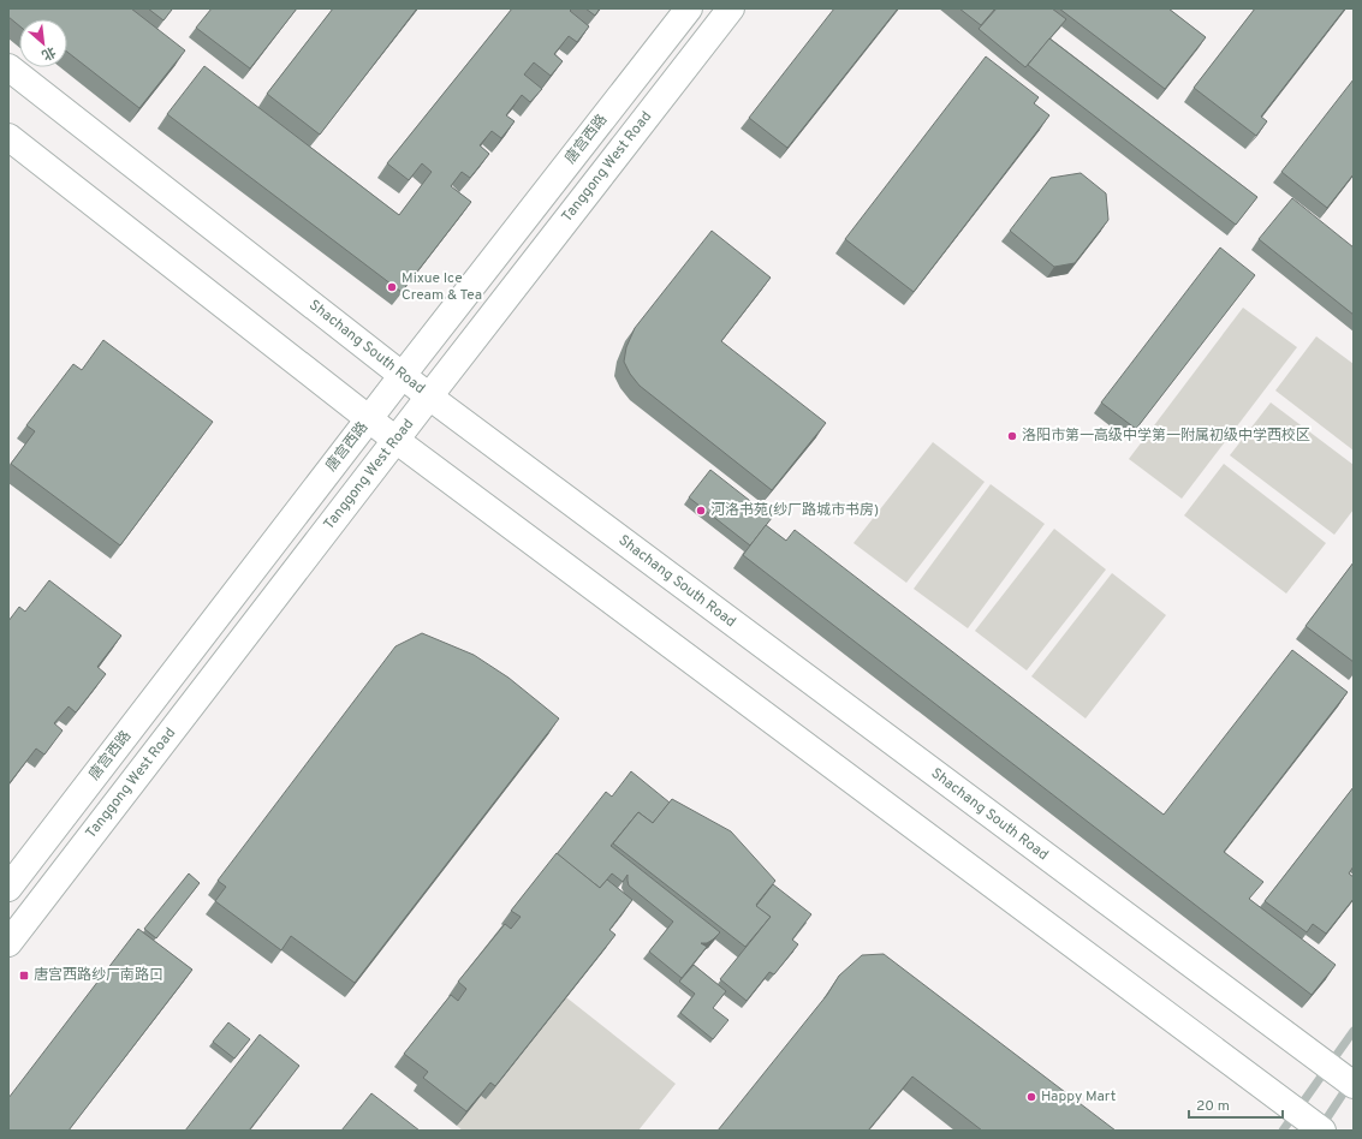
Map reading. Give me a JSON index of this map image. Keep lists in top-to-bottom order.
{
  "streets": {
    "main road": ["唐宫西路", "Tanggong West Road", "Shachang South Road"]
  },
  "crossings": [
    ["唐宫西路", "Shachang South Road"],
    ["Tanggong West Road", "Shachang South Road"]
  ],
  "places": {
    "other": [
      "Mixue Ice Cream & Tea",
      "洛阳市第一高级中学第一附属初级中学西校区",
      "河洛书苑(纱厂路城市书房)",
      "Happy Mart"
    ],
    "transit": ["唐宫西路纱厂南路口"]
  },
  "scale_bar": "20 m",
  "north": "bottom right"
}
